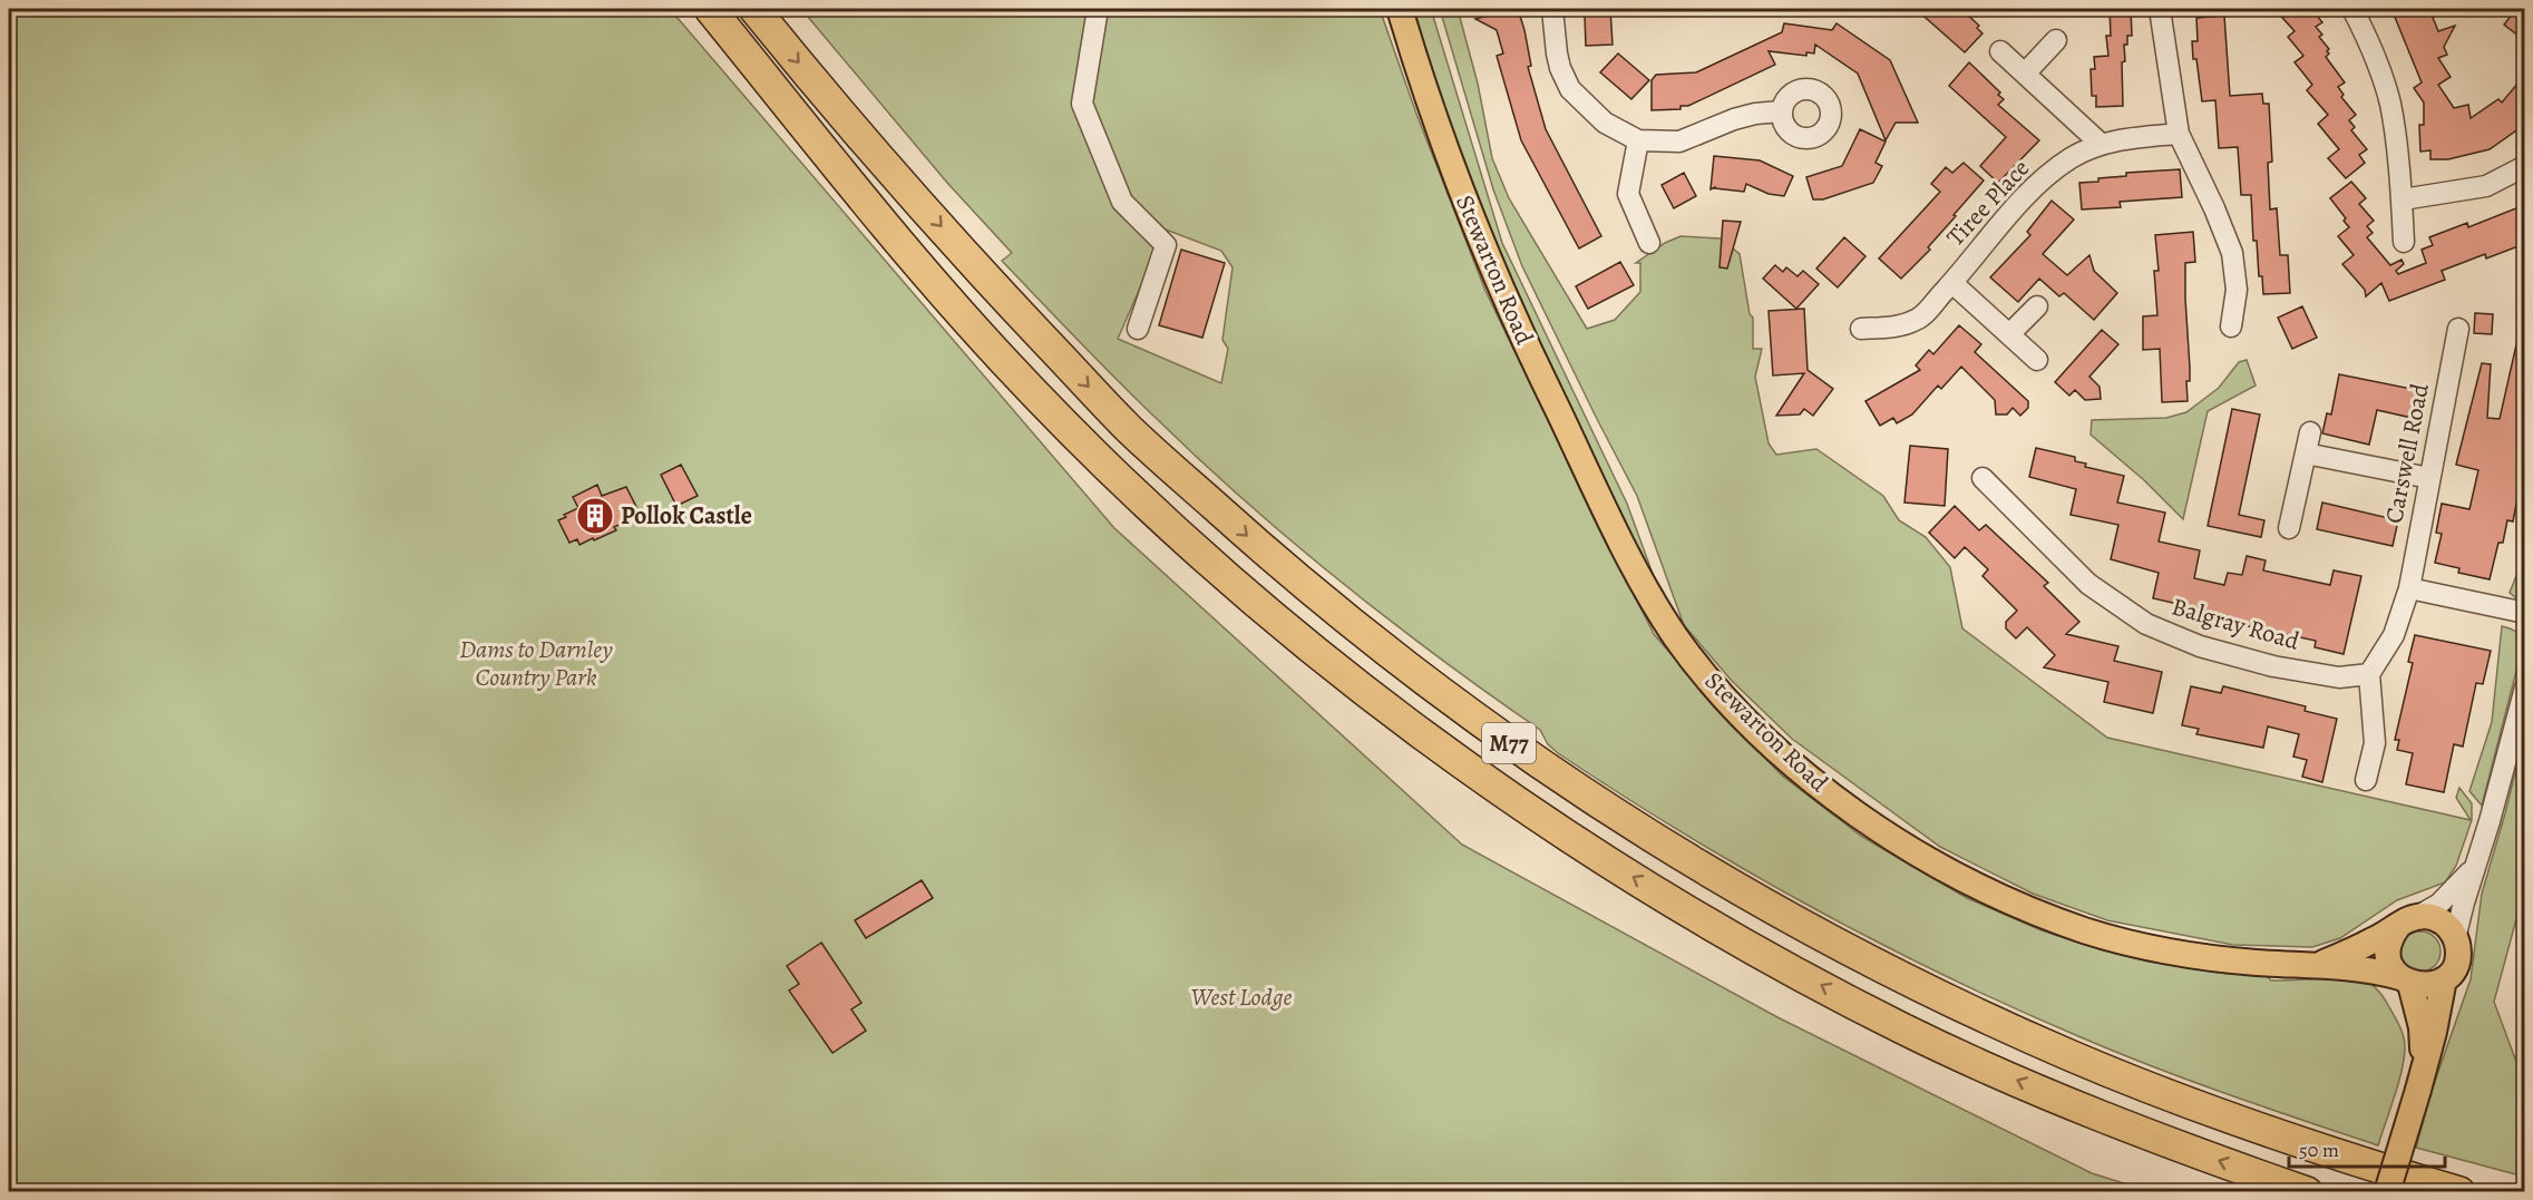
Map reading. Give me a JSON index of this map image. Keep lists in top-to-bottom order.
{
  "streets": {
    "highway": ["M77"],
    "main road": ["Stewarton Road"],
    "street": ["Tiree Place", "Carswell Road", "Balgray Road"]
  },
  "parks": ["Dams to Darnley Country Park", "West Lodge"],
  "places": {
    "building": ["Pollok Castle"]
  },
  "scale_bar": "50 m"
}
